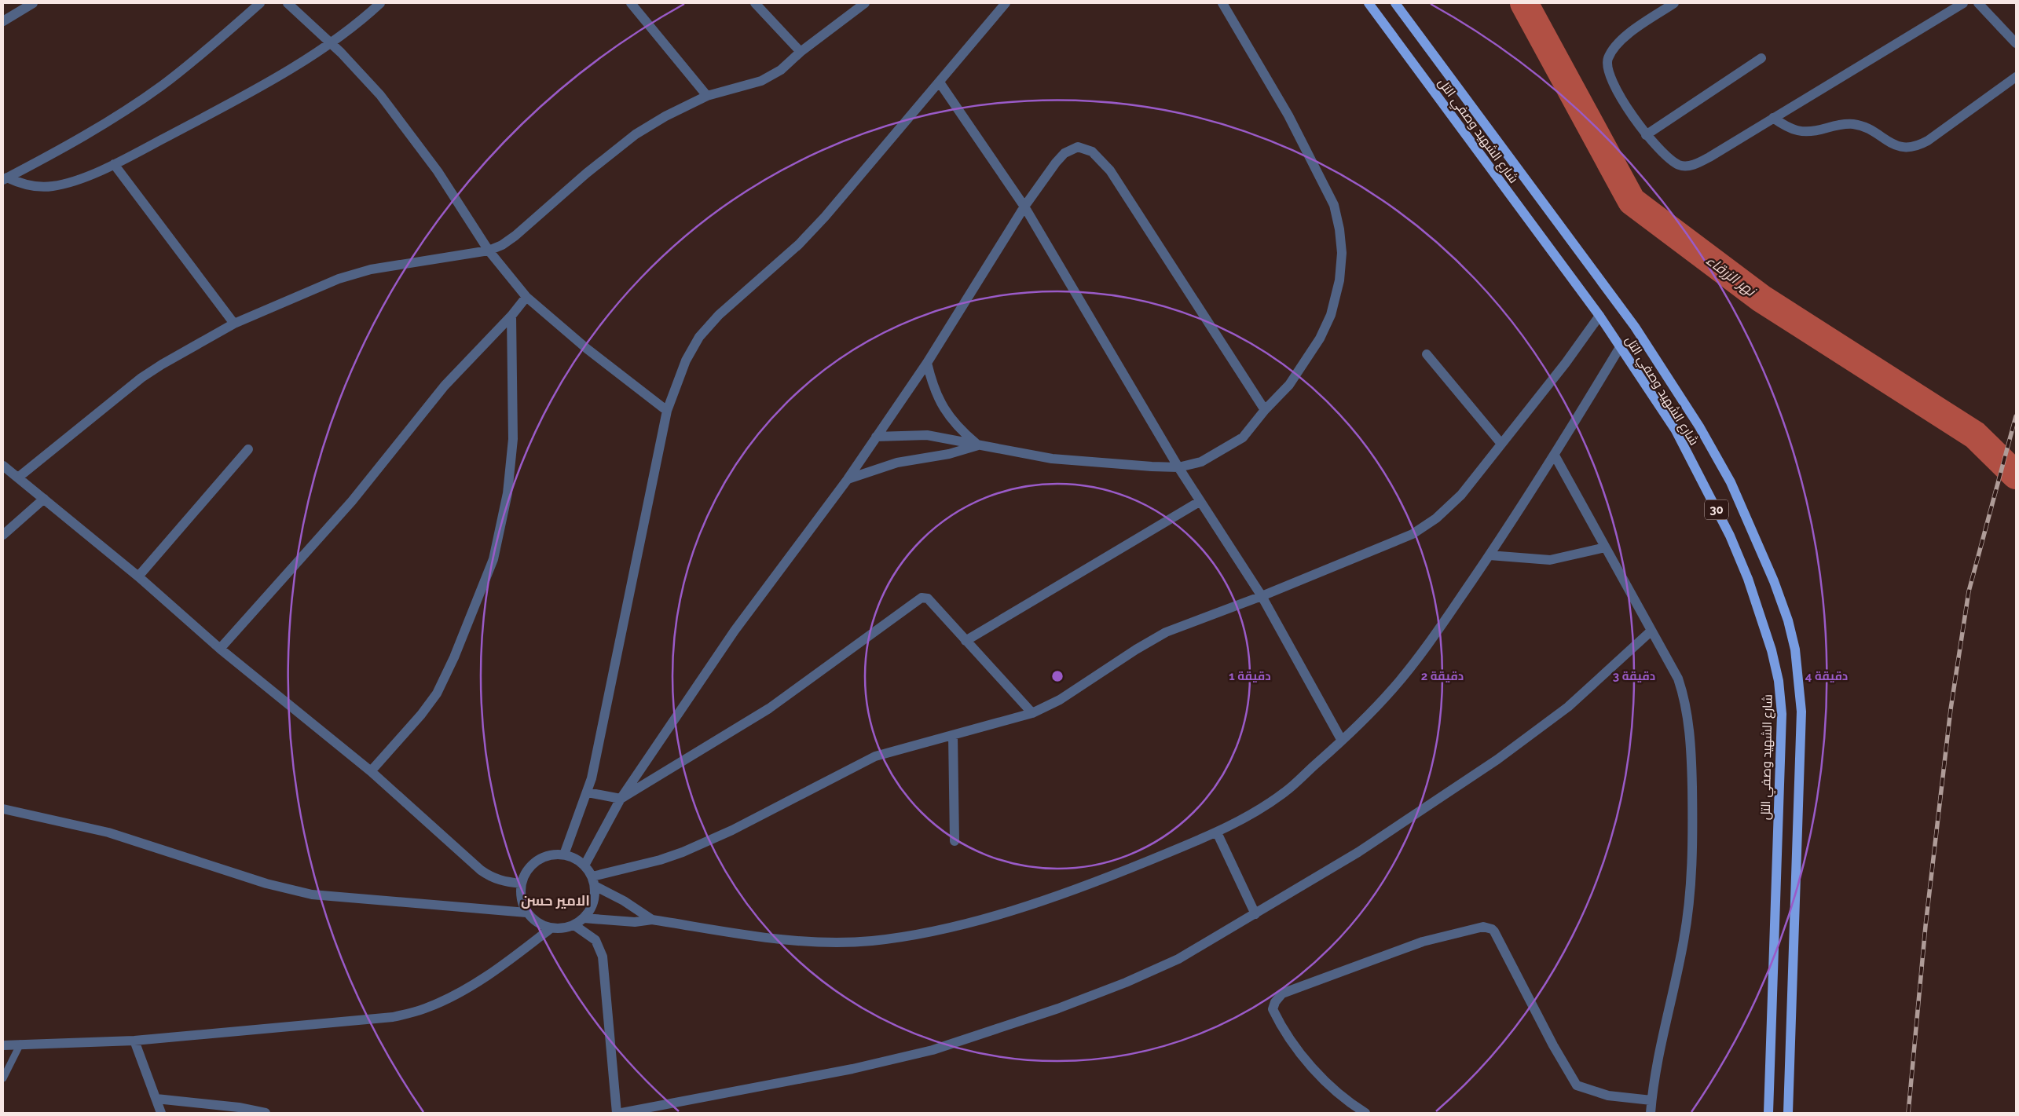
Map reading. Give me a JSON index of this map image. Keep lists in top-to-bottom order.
{
  "streets": {
    "main road": ["شارع الشهيد وصفي التل", "30"]
  },
  "districts": ["الامير حسن"],
  "water": ["نهر الزرقاء"],
  "rings": [
    "1 دقيقة",
    "2 دقيقة",
    "3 دقيقة",
    "4 دقيقة"
  ]
}
